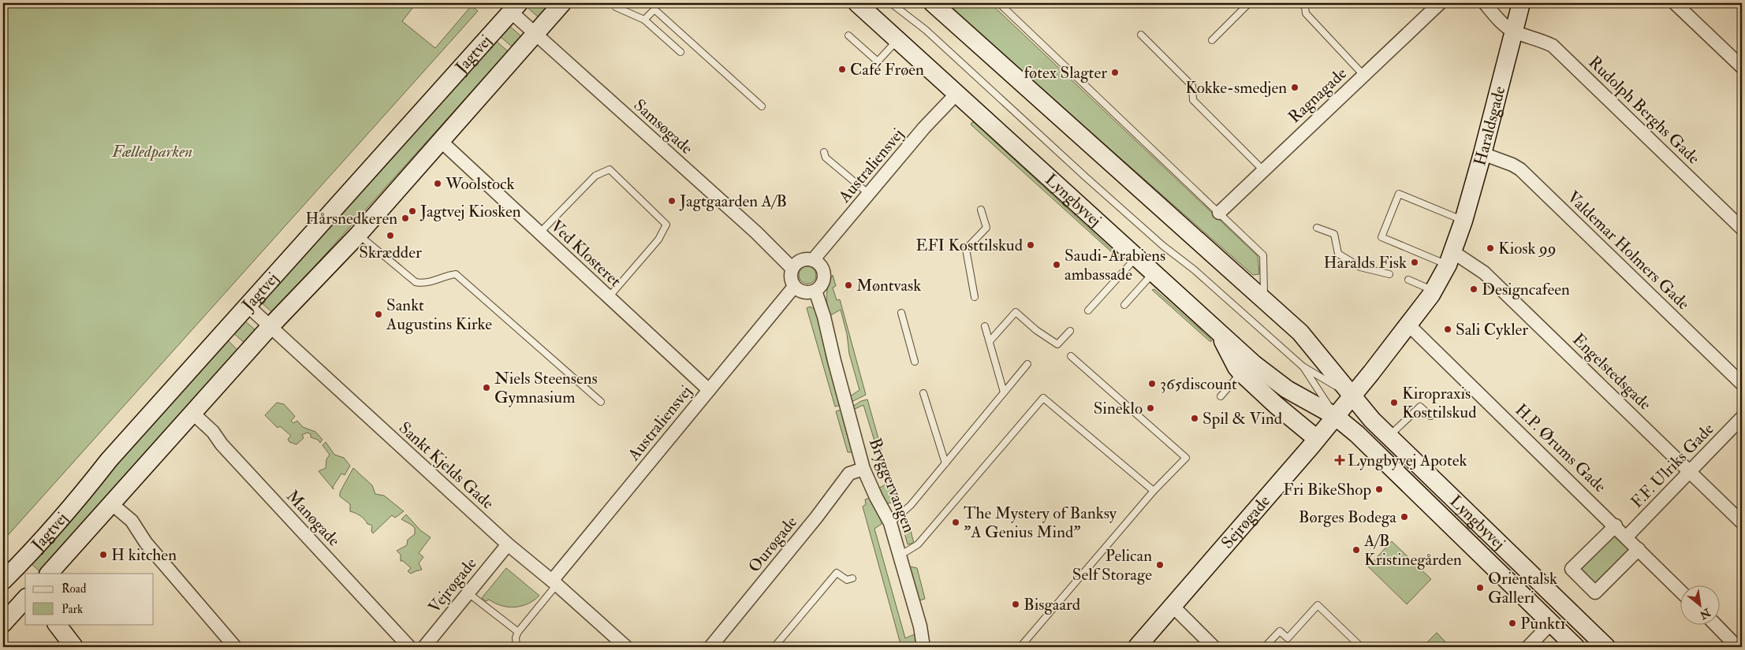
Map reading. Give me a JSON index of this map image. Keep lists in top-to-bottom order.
{
  "streets": {
    "street": [
      "Jagtvej",
      "Ragnagade",
      "Rudolph Berghs Gade",
      "Haraldsgade",
      "Samsøgade",
      "Australiensvej",
      "Lyngbyvej",
      "Valdemar Holmers Gade",
      "Ved Klosteret",
      "Engelstedsgade",
      "H.P. Ørums Gade",
      "Sankt Kjelds Gade",
      "F.F. Ulriks Gade",
      "Bryggervangen",
      "Manøgade",
      "Sejrøgade",
      "Ourøgade",
      "Vejrøgade"
    ]
  },
  "crossings": [
    ["Jagtvej", "Samsøgade"],
    ["Jagtvej", "Ved Klosteret"],
    ["Jagtvej", "Sankt Kjelds Gade"],
    ["Jagtvej", "Manøgade"],
    ["Rudolph Berghs Gade", "Haraldsgade"],
    ["Haraldsgade", "Lyngbyvej"],
    ["Haraldsgade", "Valdemar Holmers Gade"],
    ["Haraldsgade", "Engelstedsgade"],
    ["Haraldsgade", "H.P. Ørums Gade"],
    ["Haraldsgade", "Sejrøgade"],
    ["Samsøgade", "Australiensvej"],
    ["Samsøgade", "Bryggervangen"],
    ["Australiensvej", "Lyngbyvej"],
    ["Australiensvej", "Ved Klosteret"],
    ["Australiensvej", "Sankt Kjelds Gade"],
    ["Australiensvej", "Bryggervangen"],
    ["Lyngbyvej", "Sejrøgade"],
    ["Engelstedsgade", "F.F. Ulriks Gade"],
    ["H.P. Ørums Gade", "F.F. Ulriks Gade"],
    ["Sankt Kjelds Gade", "Vejrøgade"],
    ["Bryggervangen", "Ourøgade"]
  ],
  "parks": ["Fælledparken"],
  "places": {
    "other": [
      "Café Frøen",
      "føtex Slagter",
      "Kokke-smedjen",
      "Woolstock",
      "Jagtgaarden A/B",
      "Jagtvej Kiosken",
      "Hårsnedkeren",
      "Skrædder",
      "EFI Kosttilskud",
      "Kiosk 99",
      "Haralds Fisk",
      "Saudi-Arabiens ambassade",
      "Møntvask",
      "Designcafeen",
      "Sankt Augustins Kirke",
      "Sali Cykler",
      "365discount",
      "Niels Steensens Gymnasium",
      "Kiropraxis Kosttilskud",
      "Sineklo",
      "Spil & Vind",
      "Fri BikeShop",
      "Børges Bodega",
      "The Mystery of Banksy \"A Genius Mind\"",
      "A/B Kristinegården",
      "H kitchen",
      "Pelican Self Storage",
      "Orientalsk Galleri",
      "Bisgaard",
      "Punkt1"
    ],
    "health": ["Lyngbyvej Apotek"]
  },
  "legend": ["Road", "Park"],
  "north": "bottom right"
}
